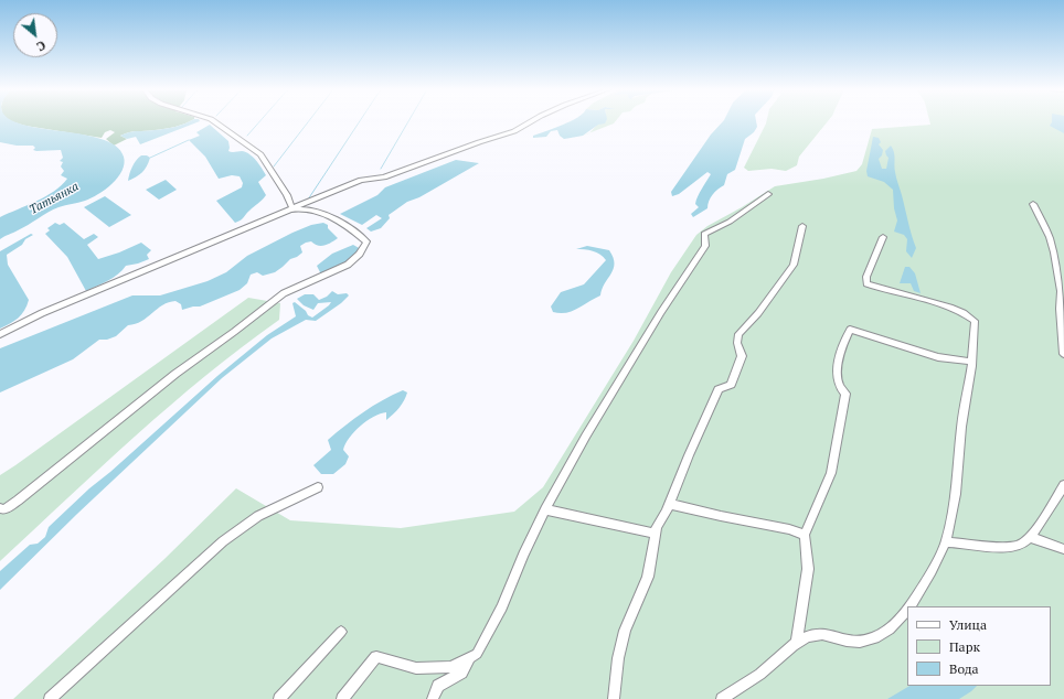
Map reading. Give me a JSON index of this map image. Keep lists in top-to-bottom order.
{
  "water": ["Татьянка"],
  "legend": ["Улица", "Парк", "Вода"],
  "north": "bottom right"
}
